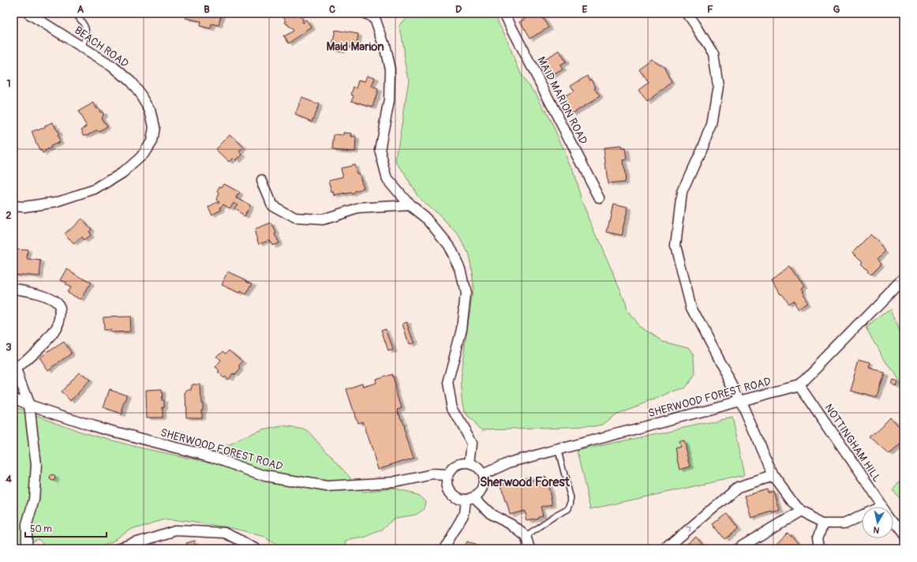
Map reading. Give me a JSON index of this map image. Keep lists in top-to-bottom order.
{
  "streets": {
    "street": [
      "BEACH ROAD",
      "MAID MARION ROAD",
      "SHERWOOD FOREST ROAD",
      "NOTTINGHAM HILL"
    ]
  },
  "crossings": [
    ["SHERWOOD FOREST ROAD", "NOTTINGHAM HILL"]
  ],
  "districts": ["Maid Marion", "Sherwood Forest"],
  "scale_bar": "50 m",
  "north": "bottom",
  "grid": {
    "columns": [
      "A",
      "B",
      "C",
      "D",
      "E",
      "F",
      "G"
    ],
    "rows": [
      "1",
      "2",
      "3",
      "4"
    ]
  }
}
